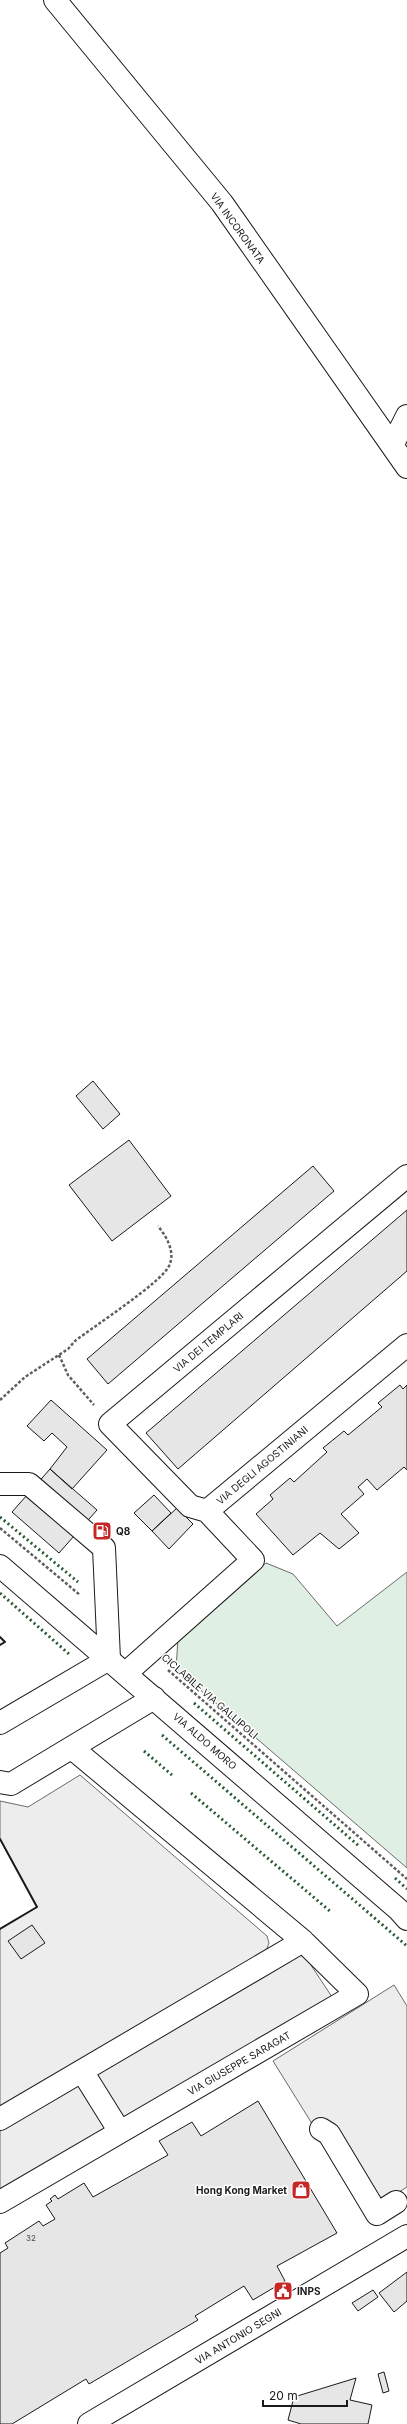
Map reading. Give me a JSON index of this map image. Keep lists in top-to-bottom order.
{
  "streets": {
    "street": [
      "VIA INCORONATA",
      "VIA DEI TEMPLARI",
      "VIA DEGLI AGOSTINIANI",
      "VIA ALDO MORO",
      "VIA GIUSEPPE SARAGAT",
      "VIA ANTONIO SEGNI"
    ],
    "path": ["CICLABILE VIA GALLIPOLI"]
  },
  "crossings": [
    ["VIA DEGLI AGOSTINIANI", "CICLABILE VIA GALLIPOLI"],
    ["VIA DEGLI AGOSTINIANI", "VIA ALDO MORO"]
  ],
  "places": {
    "fuel station": ["Q8"],
    "shop": ["Hong Kong Market"],
    "public building": ["INPS"]
  },
  "house_numbers": ["32"],
  "scale_bar": "20 m"
}
